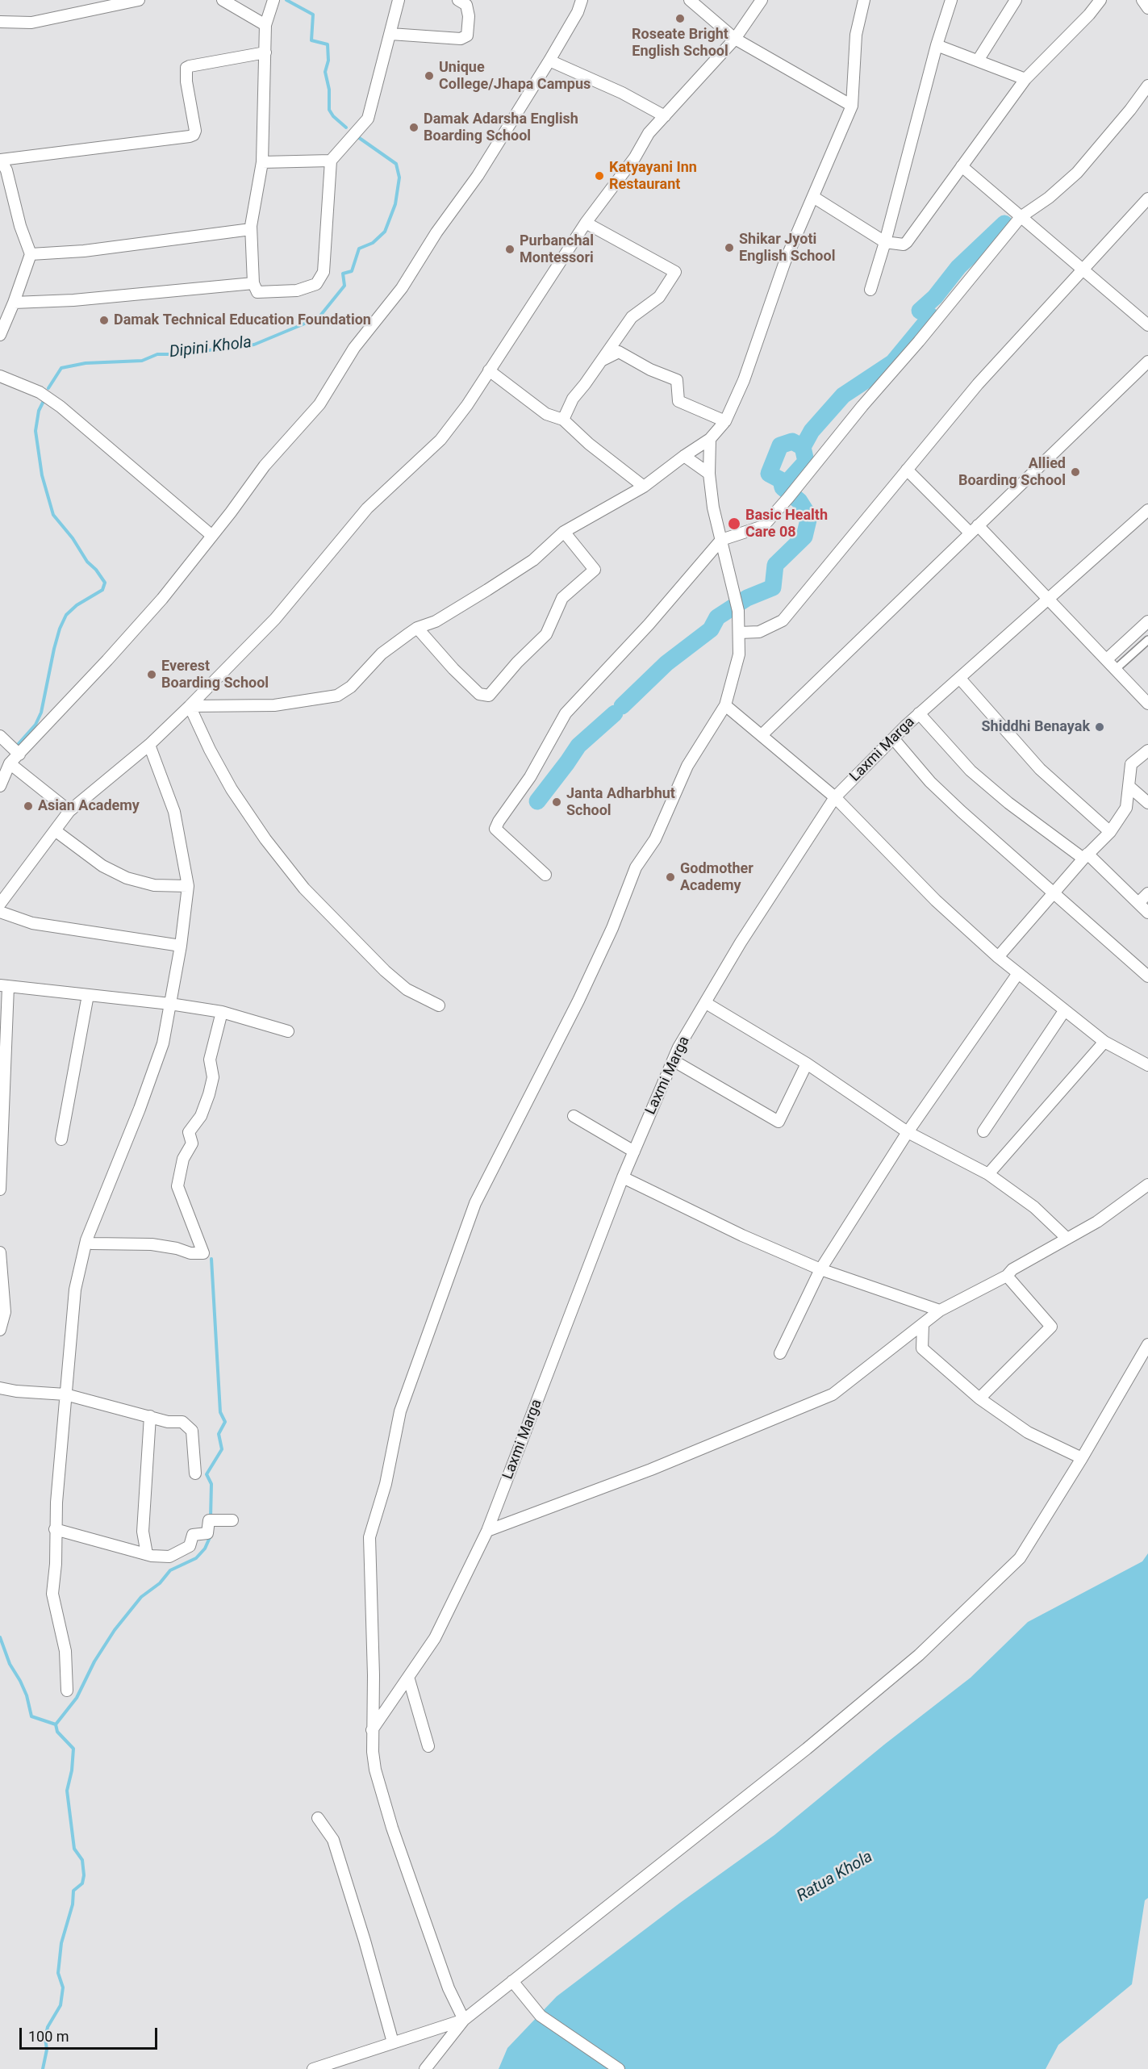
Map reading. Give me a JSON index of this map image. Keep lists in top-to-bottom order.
{
  "streets": {
    "street": ["Laxmi Marga"]
  },
  "water": ["Dipini Khola", "Ratua Khola"],
  "places": [
    "Roseate Bright English School",
    "Unique College/Jhapa Campus",
    "Damak Adarsha English Boarding School",
    "Katyayani Inn Restaurant",
    "Shikar Jyoti English School",
    "Purbanchal Montessori",
    "Damak Technical Education Foundation",
    "Allied Boarding School",
    "Basic Health Care 08",
    "Everest Boarding School",
    "Shiddhi Benayak",
    "Janta Adharbhut School",
    "Asian Academy",
    "Godmother Academy"
  ],
  "scale_bar": "100 m"
}
